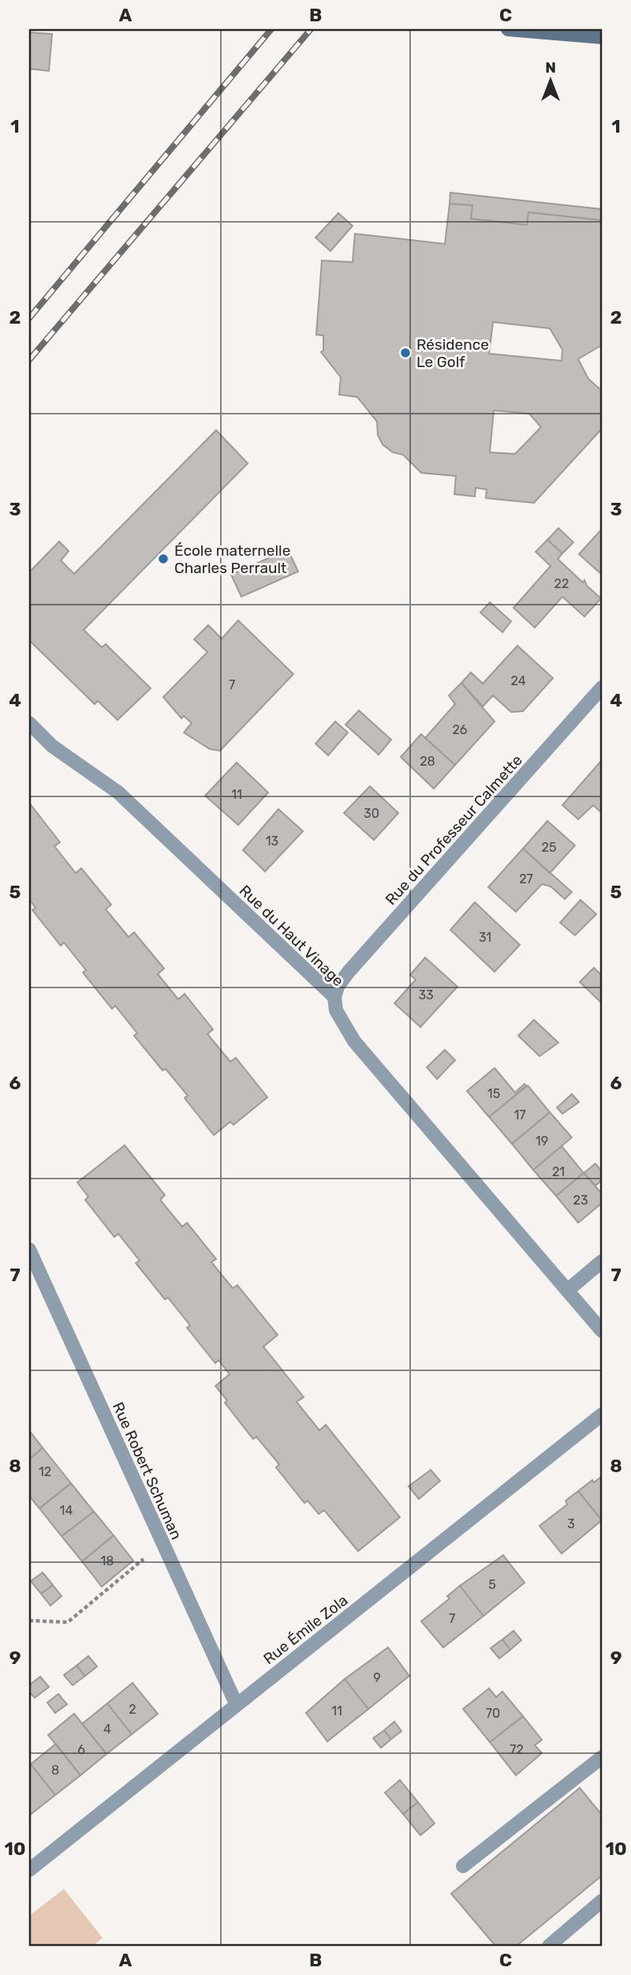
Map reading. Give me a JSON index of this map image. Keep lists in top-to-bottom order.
{
  "streets": {
    "street": [
      "Rue du Professeur Calmette",
      "Rue du Haut Vinage",
      "Rue Robert Schuman",
      "Rue Émile Zola"
    ]
  },
  "crossings": [
    ["Rue du Professeur Calmette", "Rue du Haut Vinage"],
    ["Rue Robert Schuman", "Rue Émile Zola"]
  ],
  "places": ["Résidence Le Golf", "École maternelle Charles Perrault"],
  "house_numbers": [
    "22",
    "24",
    "7",
    "26",
    "28",
    "11",
    "30",
    "13",
    "25",
    "27",
    "31",
    "33",
    "15",
    "17",
    "19",
    "21",
    "23",
    "12",
    "14",
    "3",
    "18",
    "5",
    "7",
    "9",
    "2",
    "11",
    "70",
    "4",
    "6",
    "72",
    "8"
  ],
  "north": "top",
  "grid": {
    "columns": ["A", "B", "C"],
    "rows": [
      "1",
      "2",
      "3",
      "4",
      "5",
      "6",
      "7",
      "8",
      "9",
      "10"
    ]
  }
}
